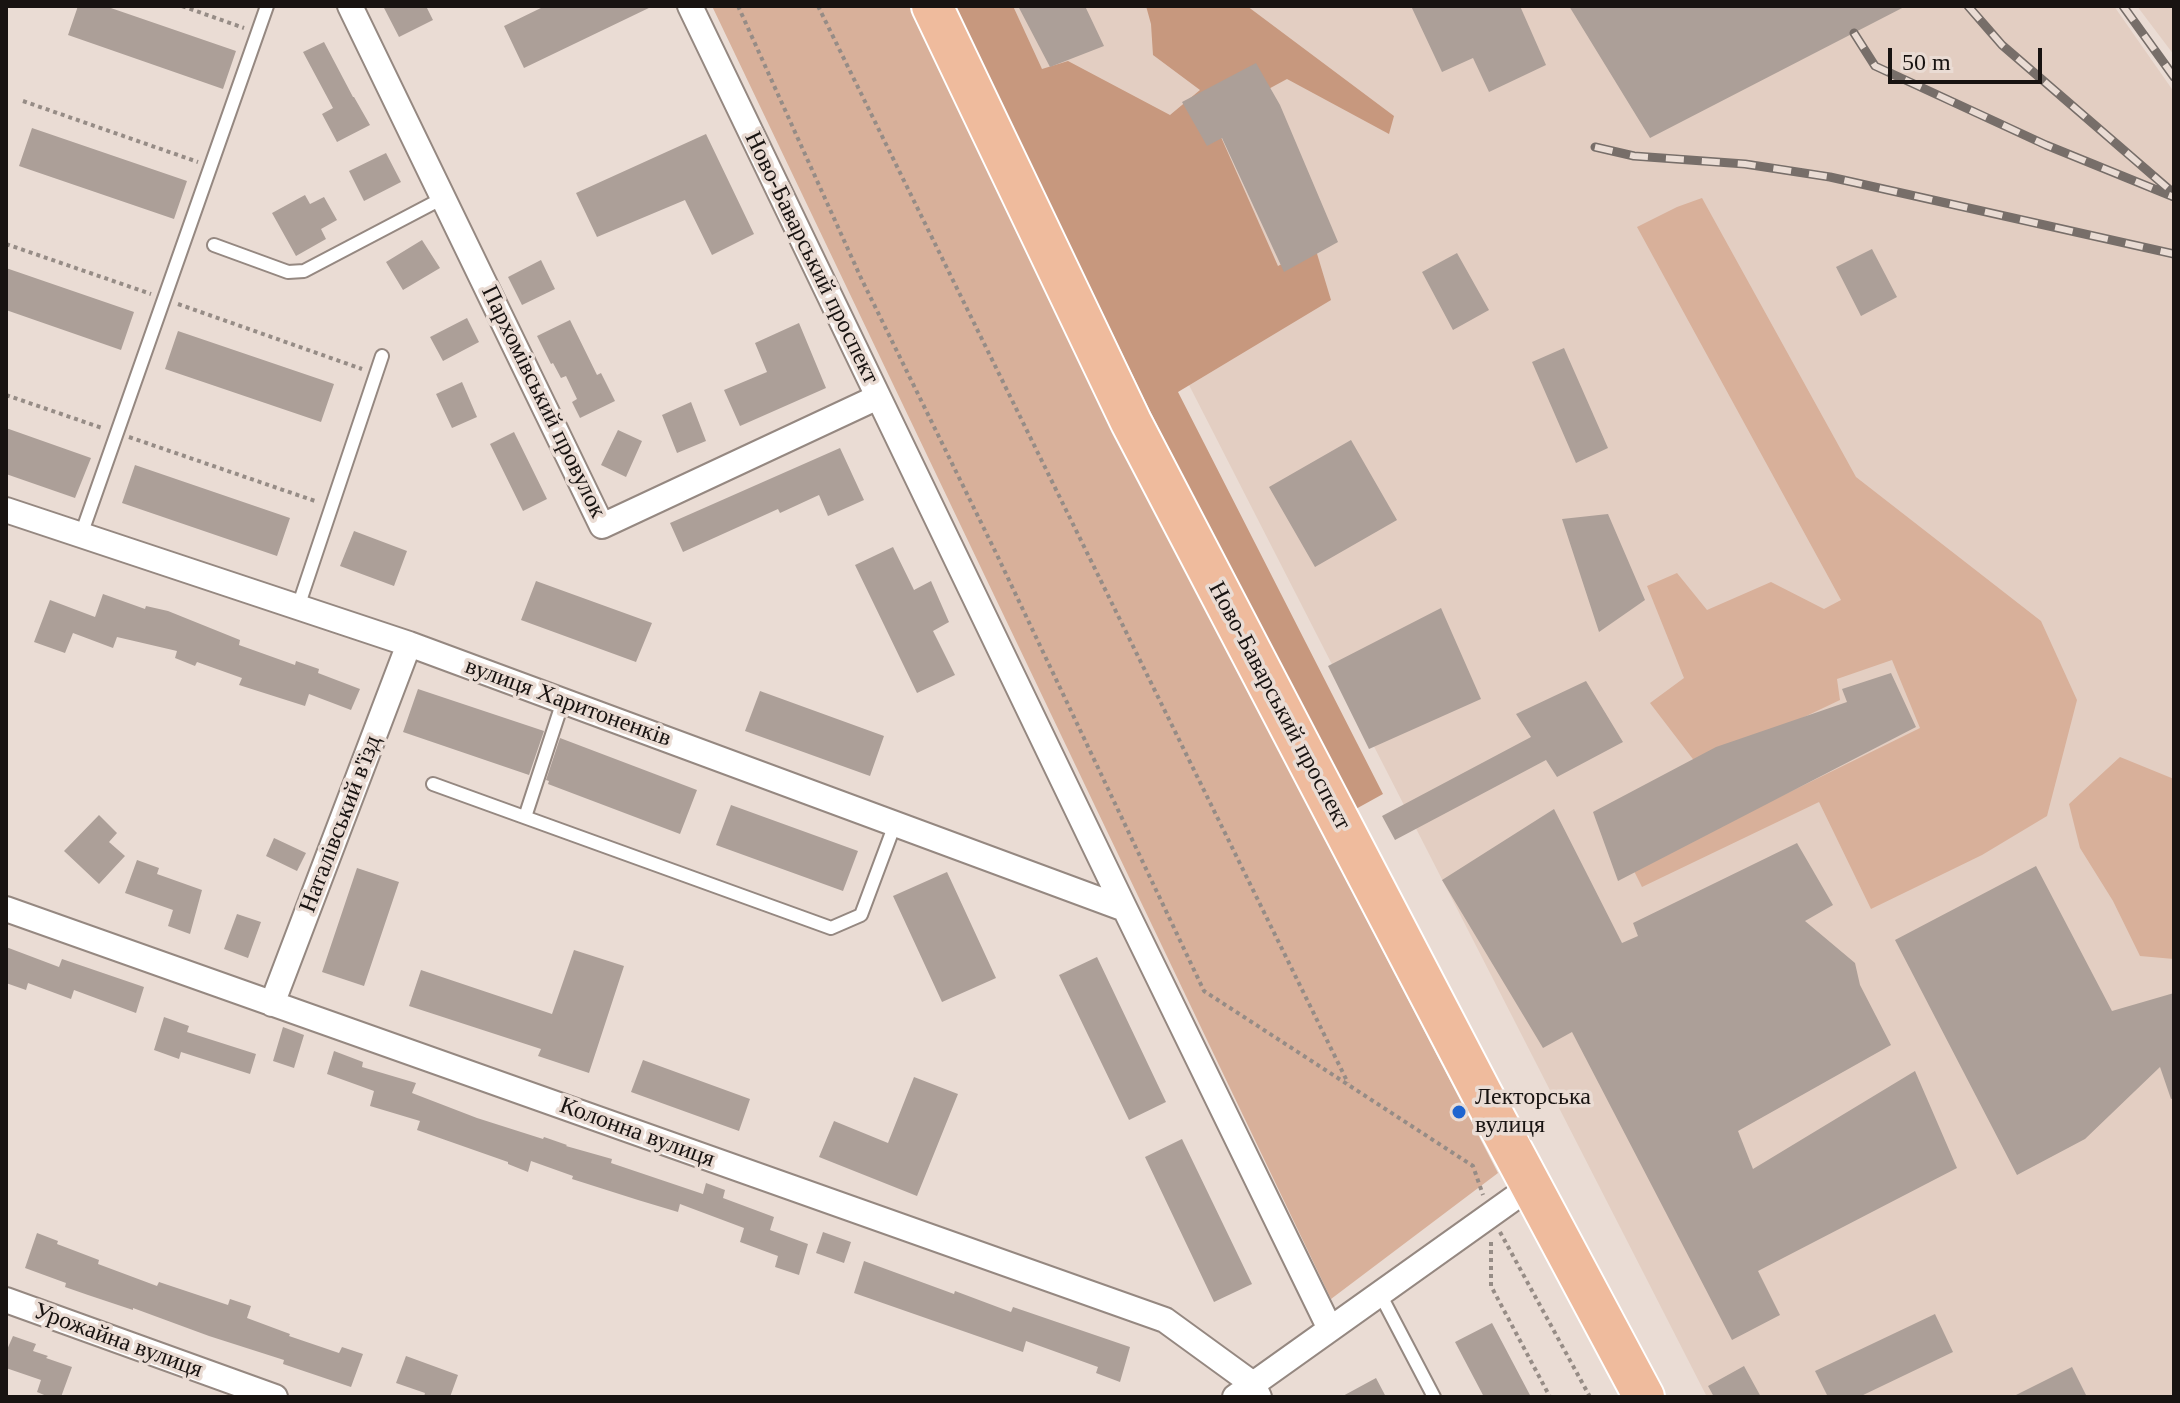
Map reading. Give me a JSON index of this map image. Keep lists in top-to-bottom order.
{
  "streets": {
    "main road": ["Ново-Баварський проспект"],
    "street": [
      "Пархомівський провулок",
      "вулиця Харитоненків",
      "Наталівський в'їзд",
      "Колонна вулиця",
      "Урожайна вулиця"
    ]
  },
  "crossings": [
    ["Ново-Баварський проспект", "Пархомівський провулок"],
    ["Ново-Баварський проспект", "вулиця Харитоненків"],
    ["вулиця Харитоненків", "Наталівський в'їзд"],
    ["Наталівський в'їзд", "Колонна вулиця"]
  ],
  "places": ["Лекторська вулиця"],
  "scale_bar": "50 m"
}
